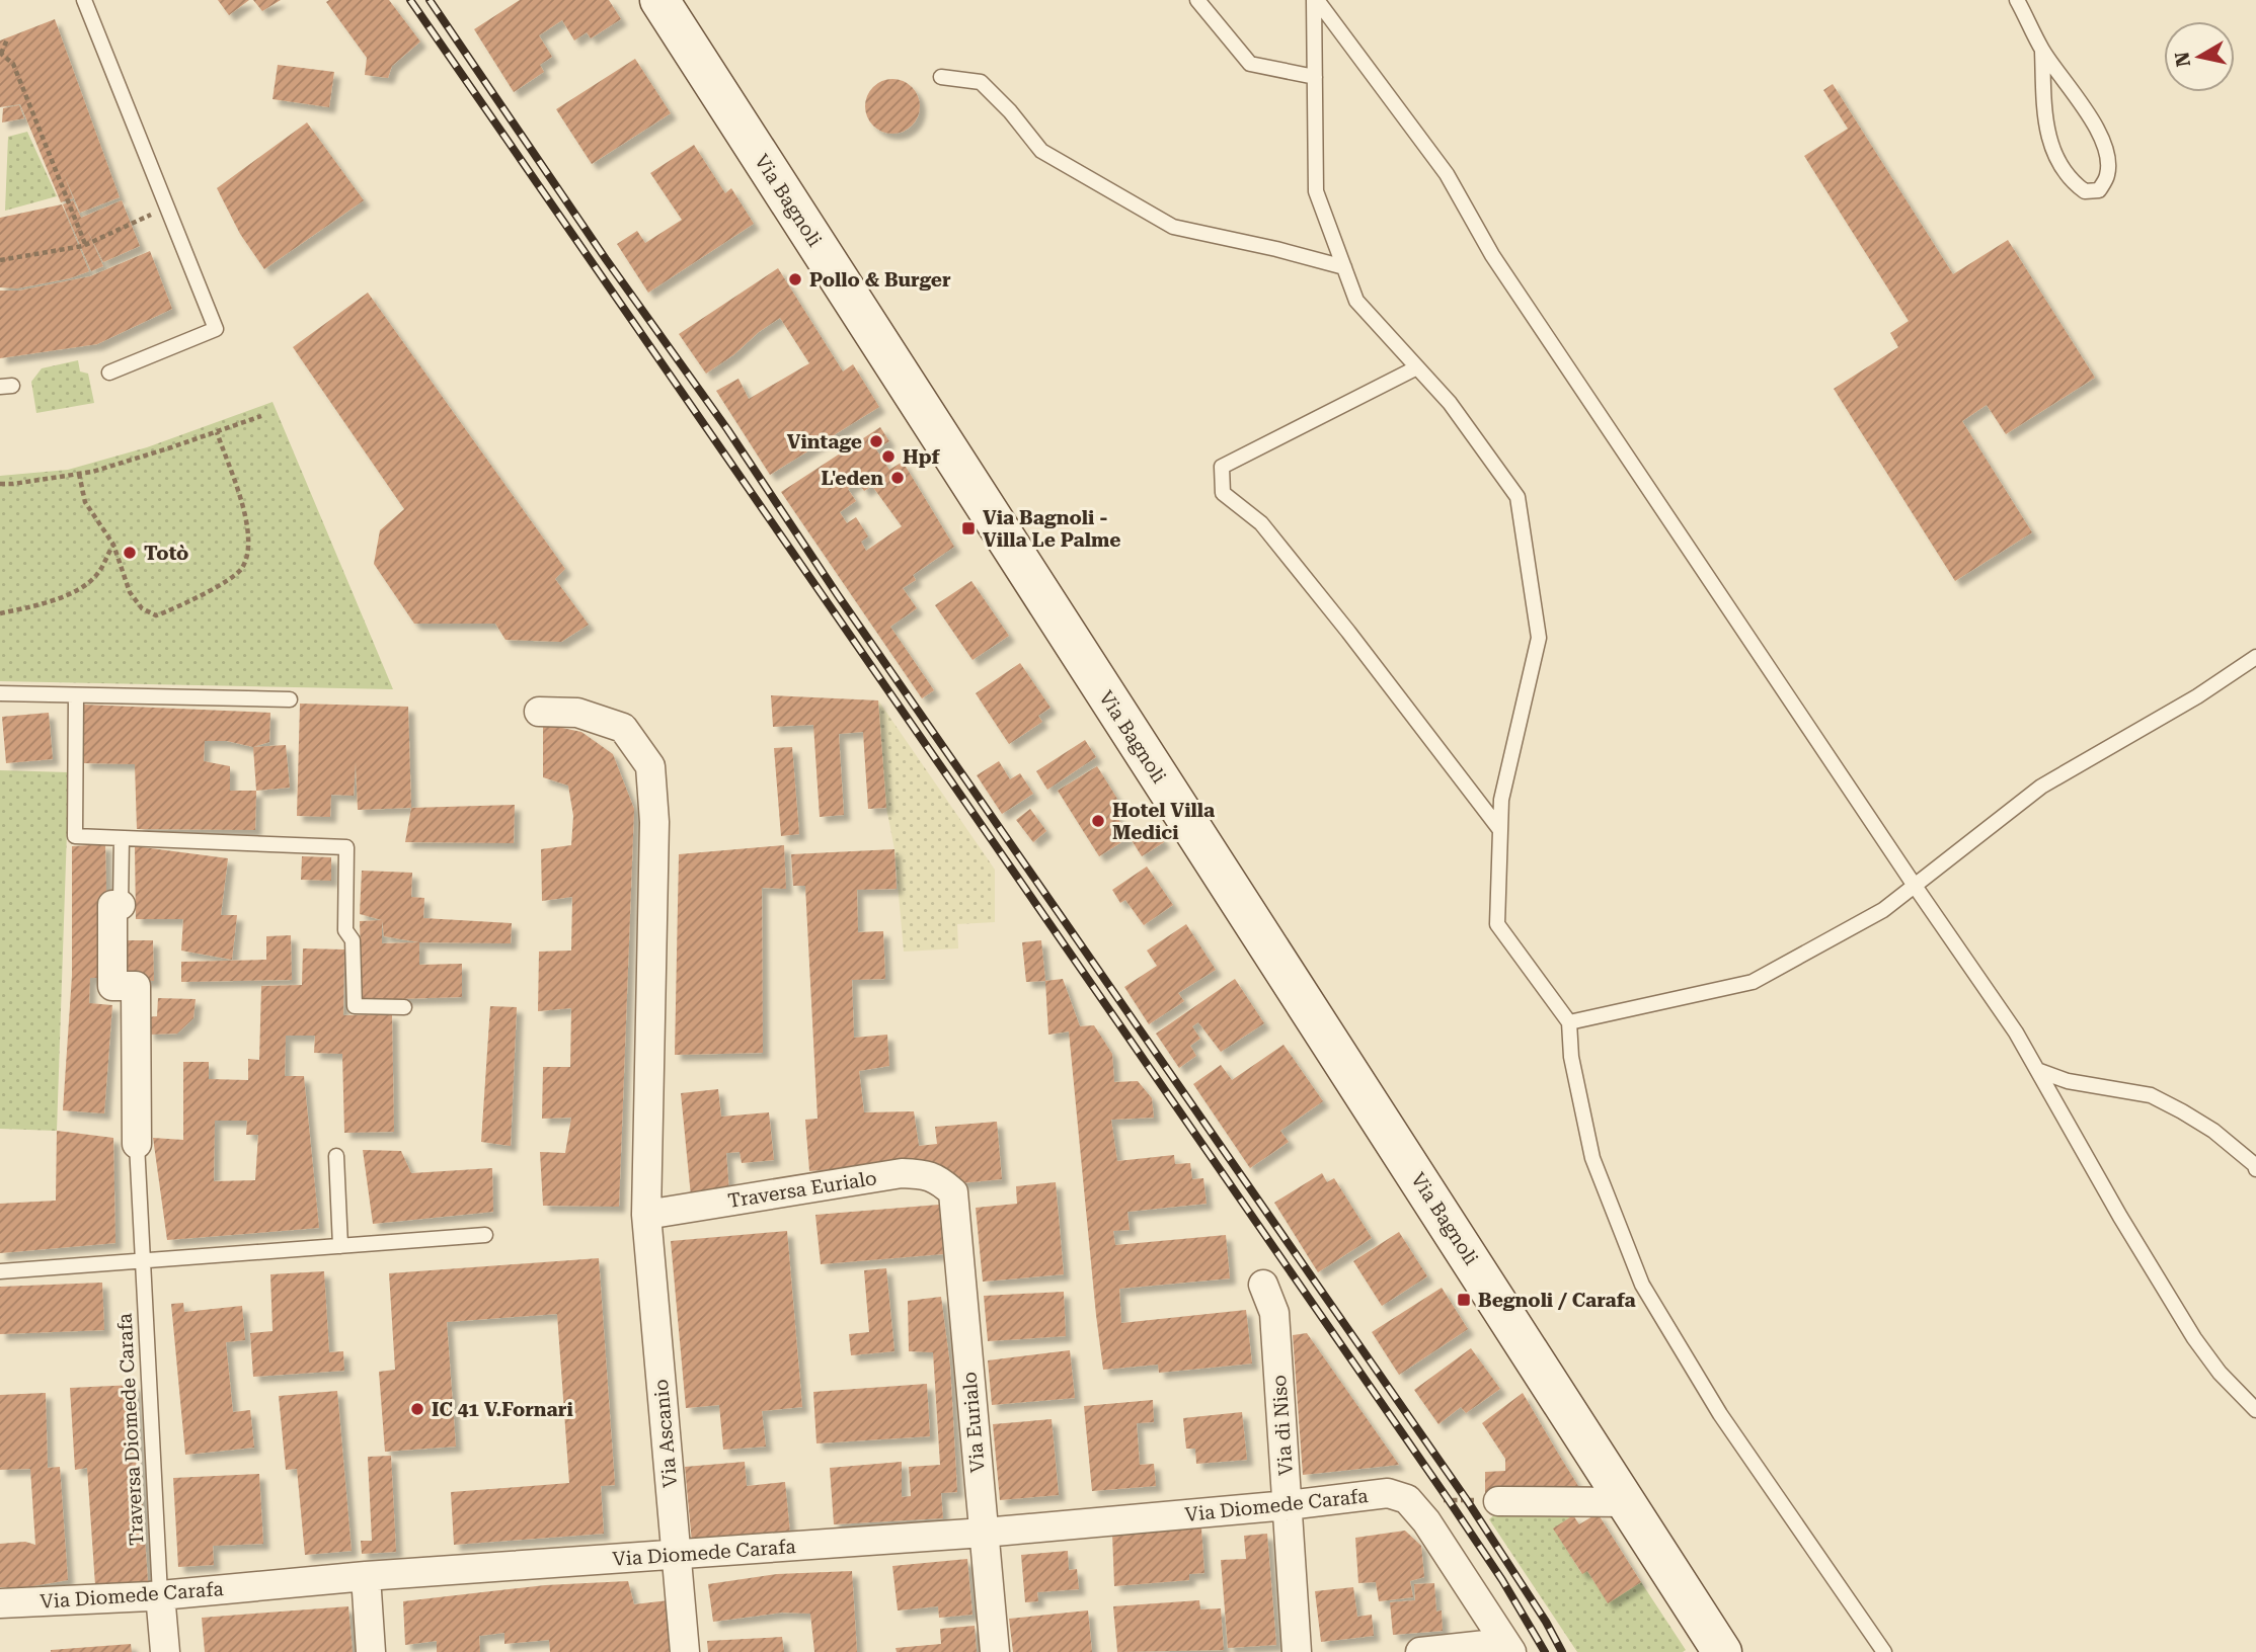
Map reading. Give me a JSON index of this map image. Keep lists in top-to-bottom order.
{
  "streets": {
    "street": [
      "Via Bagnoli",
      "Traversa Eurialo",
      "Via Eurialo",
      "Via di Niso",
      "Via Ascanio",
      "Via Diomede Carafa"
    ],
    "lane": ["Traversa Diomede Carafa"]
  },
  "crossings": [
    ["Traversa Eurialo", "Via Eurialo"],
    ["Traversa Eurialo", "Via Ascanio"],
    ["Via Eurialo", "Via Diomede Carafa"],
    ["Via di Niso", "Via Diomede Carafa"],
    ["Traversa Diomede Carafa", "Via Diomede Carafa"],
    ["Via Ascanio", "Via Diomede Carafa"]
  ],
  "places": {
    "other": [
      "Pollo & Burger",
      "Vintage",
      "Hpf",
      "L'eden",
      "Totò",
      "Hotel Villa Medici",
      "IC 41 V.Fornari"
    ],
    "transit": ["Via Bagnoli - Villa Le Palme", "Begnoli / Carafa"]
  },
  "north": "left"
}
